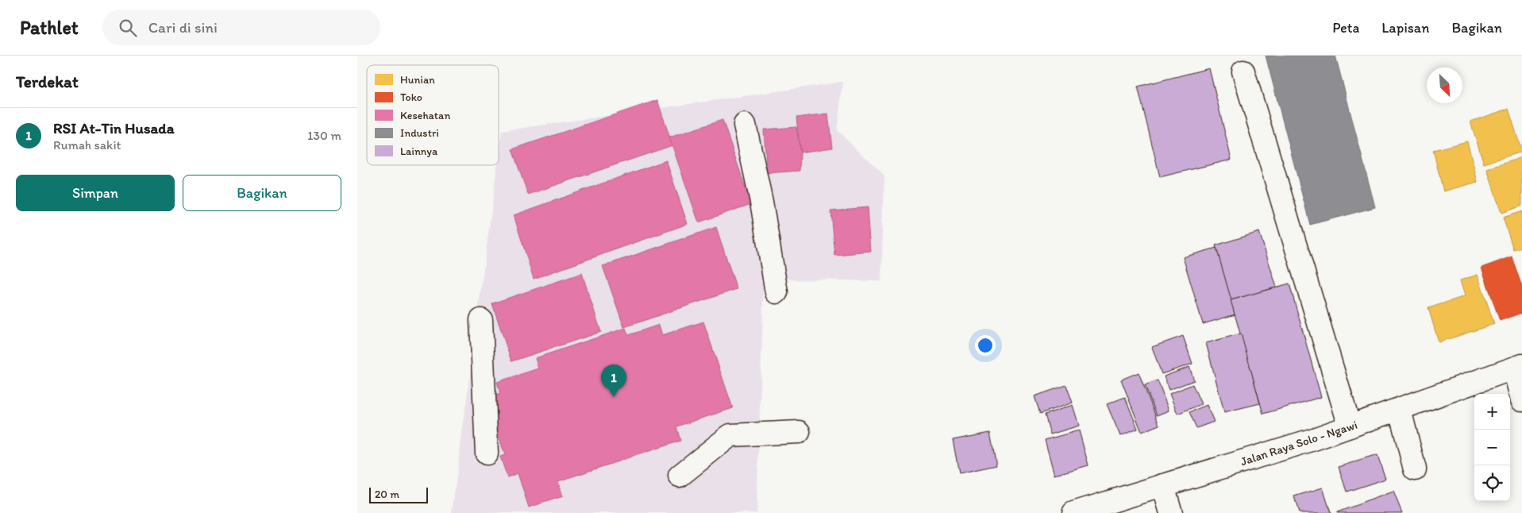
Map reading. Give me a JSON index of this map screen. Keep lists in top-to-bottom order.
{
  "streets": {
    "main road": ["Jalan Raya Solo - Ngawi"]
  },
  "legend": [
    "Hunian",
    "Toko",
    "Kesehatan",
    "Industri",
    "Lainnya"
  ],
  "scale_bar": "20 m",
  "north": "bottom right",
  "page": {
    "header": "Pathlet",
    "search": "Cari di sini",
    "nav": ["Peta", "Lapisan", "Bagikan"],
    "heading": "Terdekat",
    "list": [
      {
        "mark": "1",
        "name": "RSI At-Tin Husada",
        "note": "Rumah sakit",
        "value": "130 m"
      }
    ],
    "buttons": ["Simpan", "Bagikan"],
    "pins": "1",
    "map_buttons": ["+", "−"],
    "scale": "20 m"
  }
}
